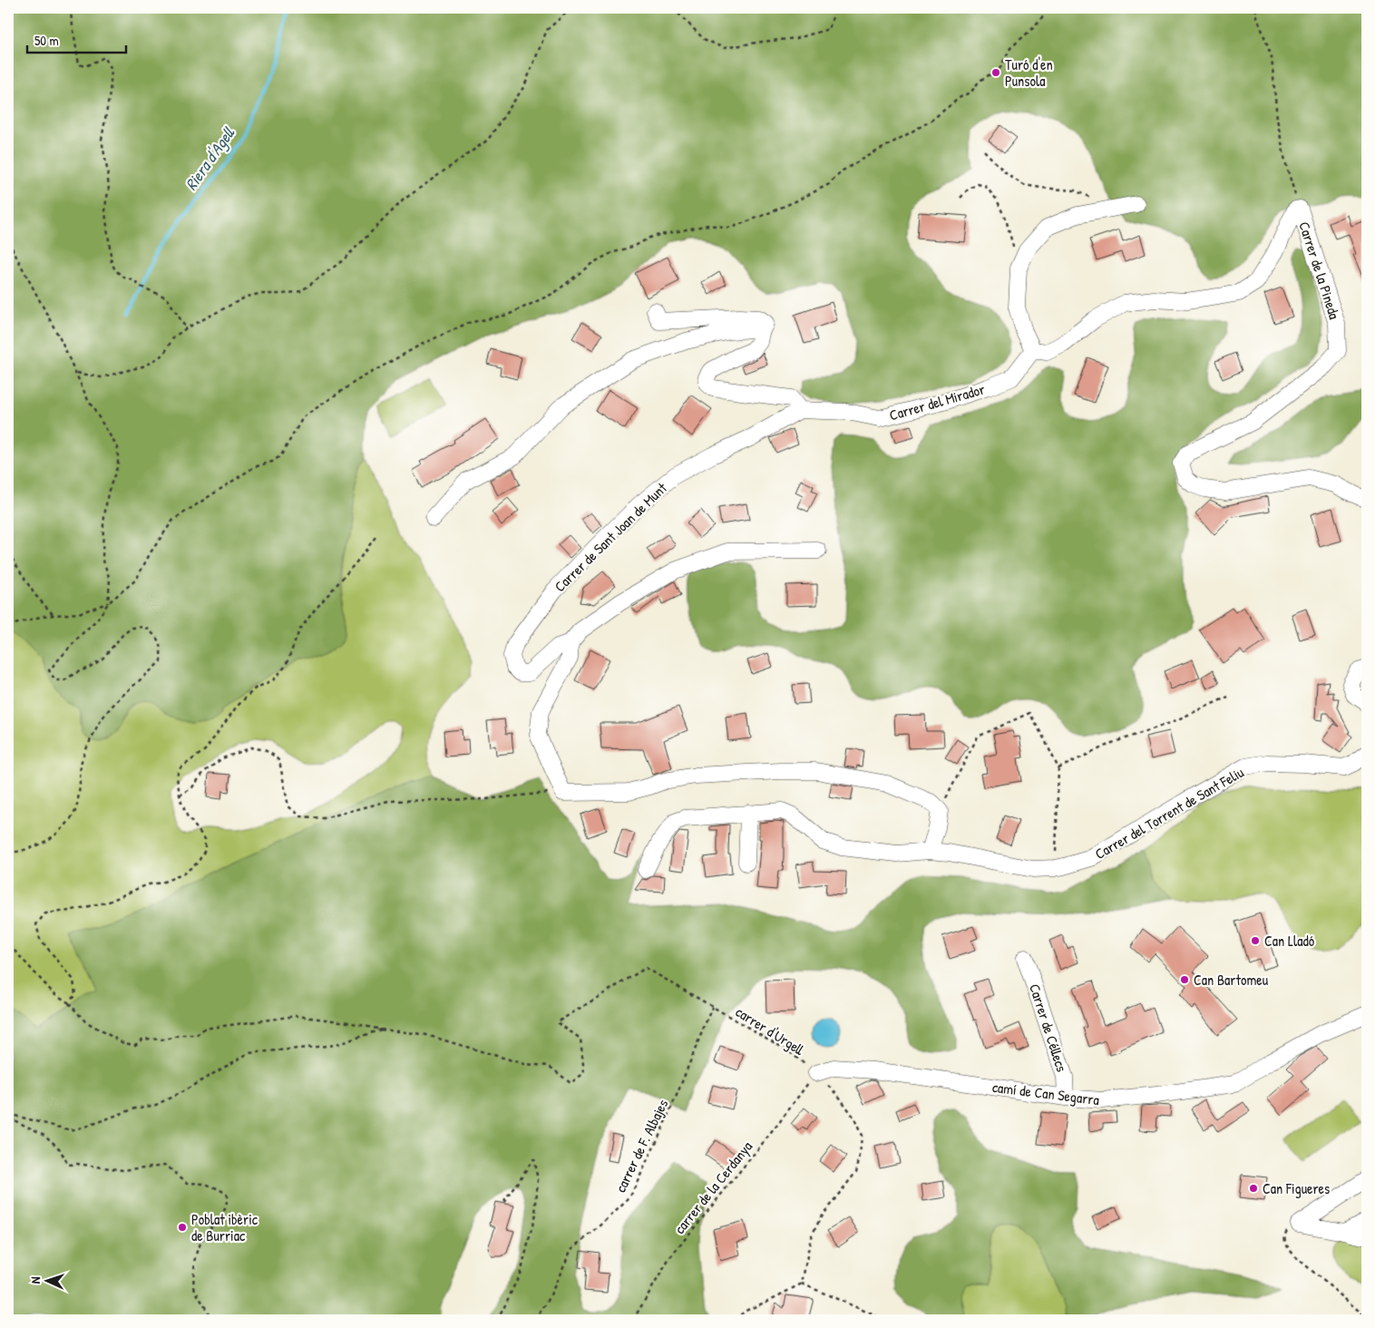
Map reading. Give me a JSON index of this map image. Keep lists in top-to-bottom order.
{
  "streets": {
    "street": [
      "Carrer de la Pineda",
      "Carrer del Mirador",
      "Carrer de Sant Joan de Munt",
      "Carrer del Torrent de Sant Feliu",
      "Carrer de Céllecs",
      "camí de Can Segarra"
    ],
    "path": ["carrer d'Urgell", "carrer de F. Albajes", "carrer de la Cerdanya"]
  },
  "crossings": [
    ["Carrer de la Pineda", "Carrer del Mirador"],
    ["Carrer del Mirador", "Carrer de Sant Joan de Munt"],
    ["Carrer de Céllecs", "camí de Can Segarra"],
    ["carrer d'Urgell", "camí de Can Segarra"],
    ["carrer d'Urgell", "carrer de F. Albajes"],
    ["carrer d'Urgell", "carrer de la Cerdanya"],
    ["camí de Can Segarra", "carrer de la Cerdanya"]
  ],
  "water": ["Riera d'Agell"],
  "places": [
    "Turó d'en Punsola",
    "Can Lladó",
    "Can Bartomeu",
    "Can Figueres",
    "Poblat ibèric de Burriac"
  ],
  "scale_bar": "50 m",
  "north": "left"
}
